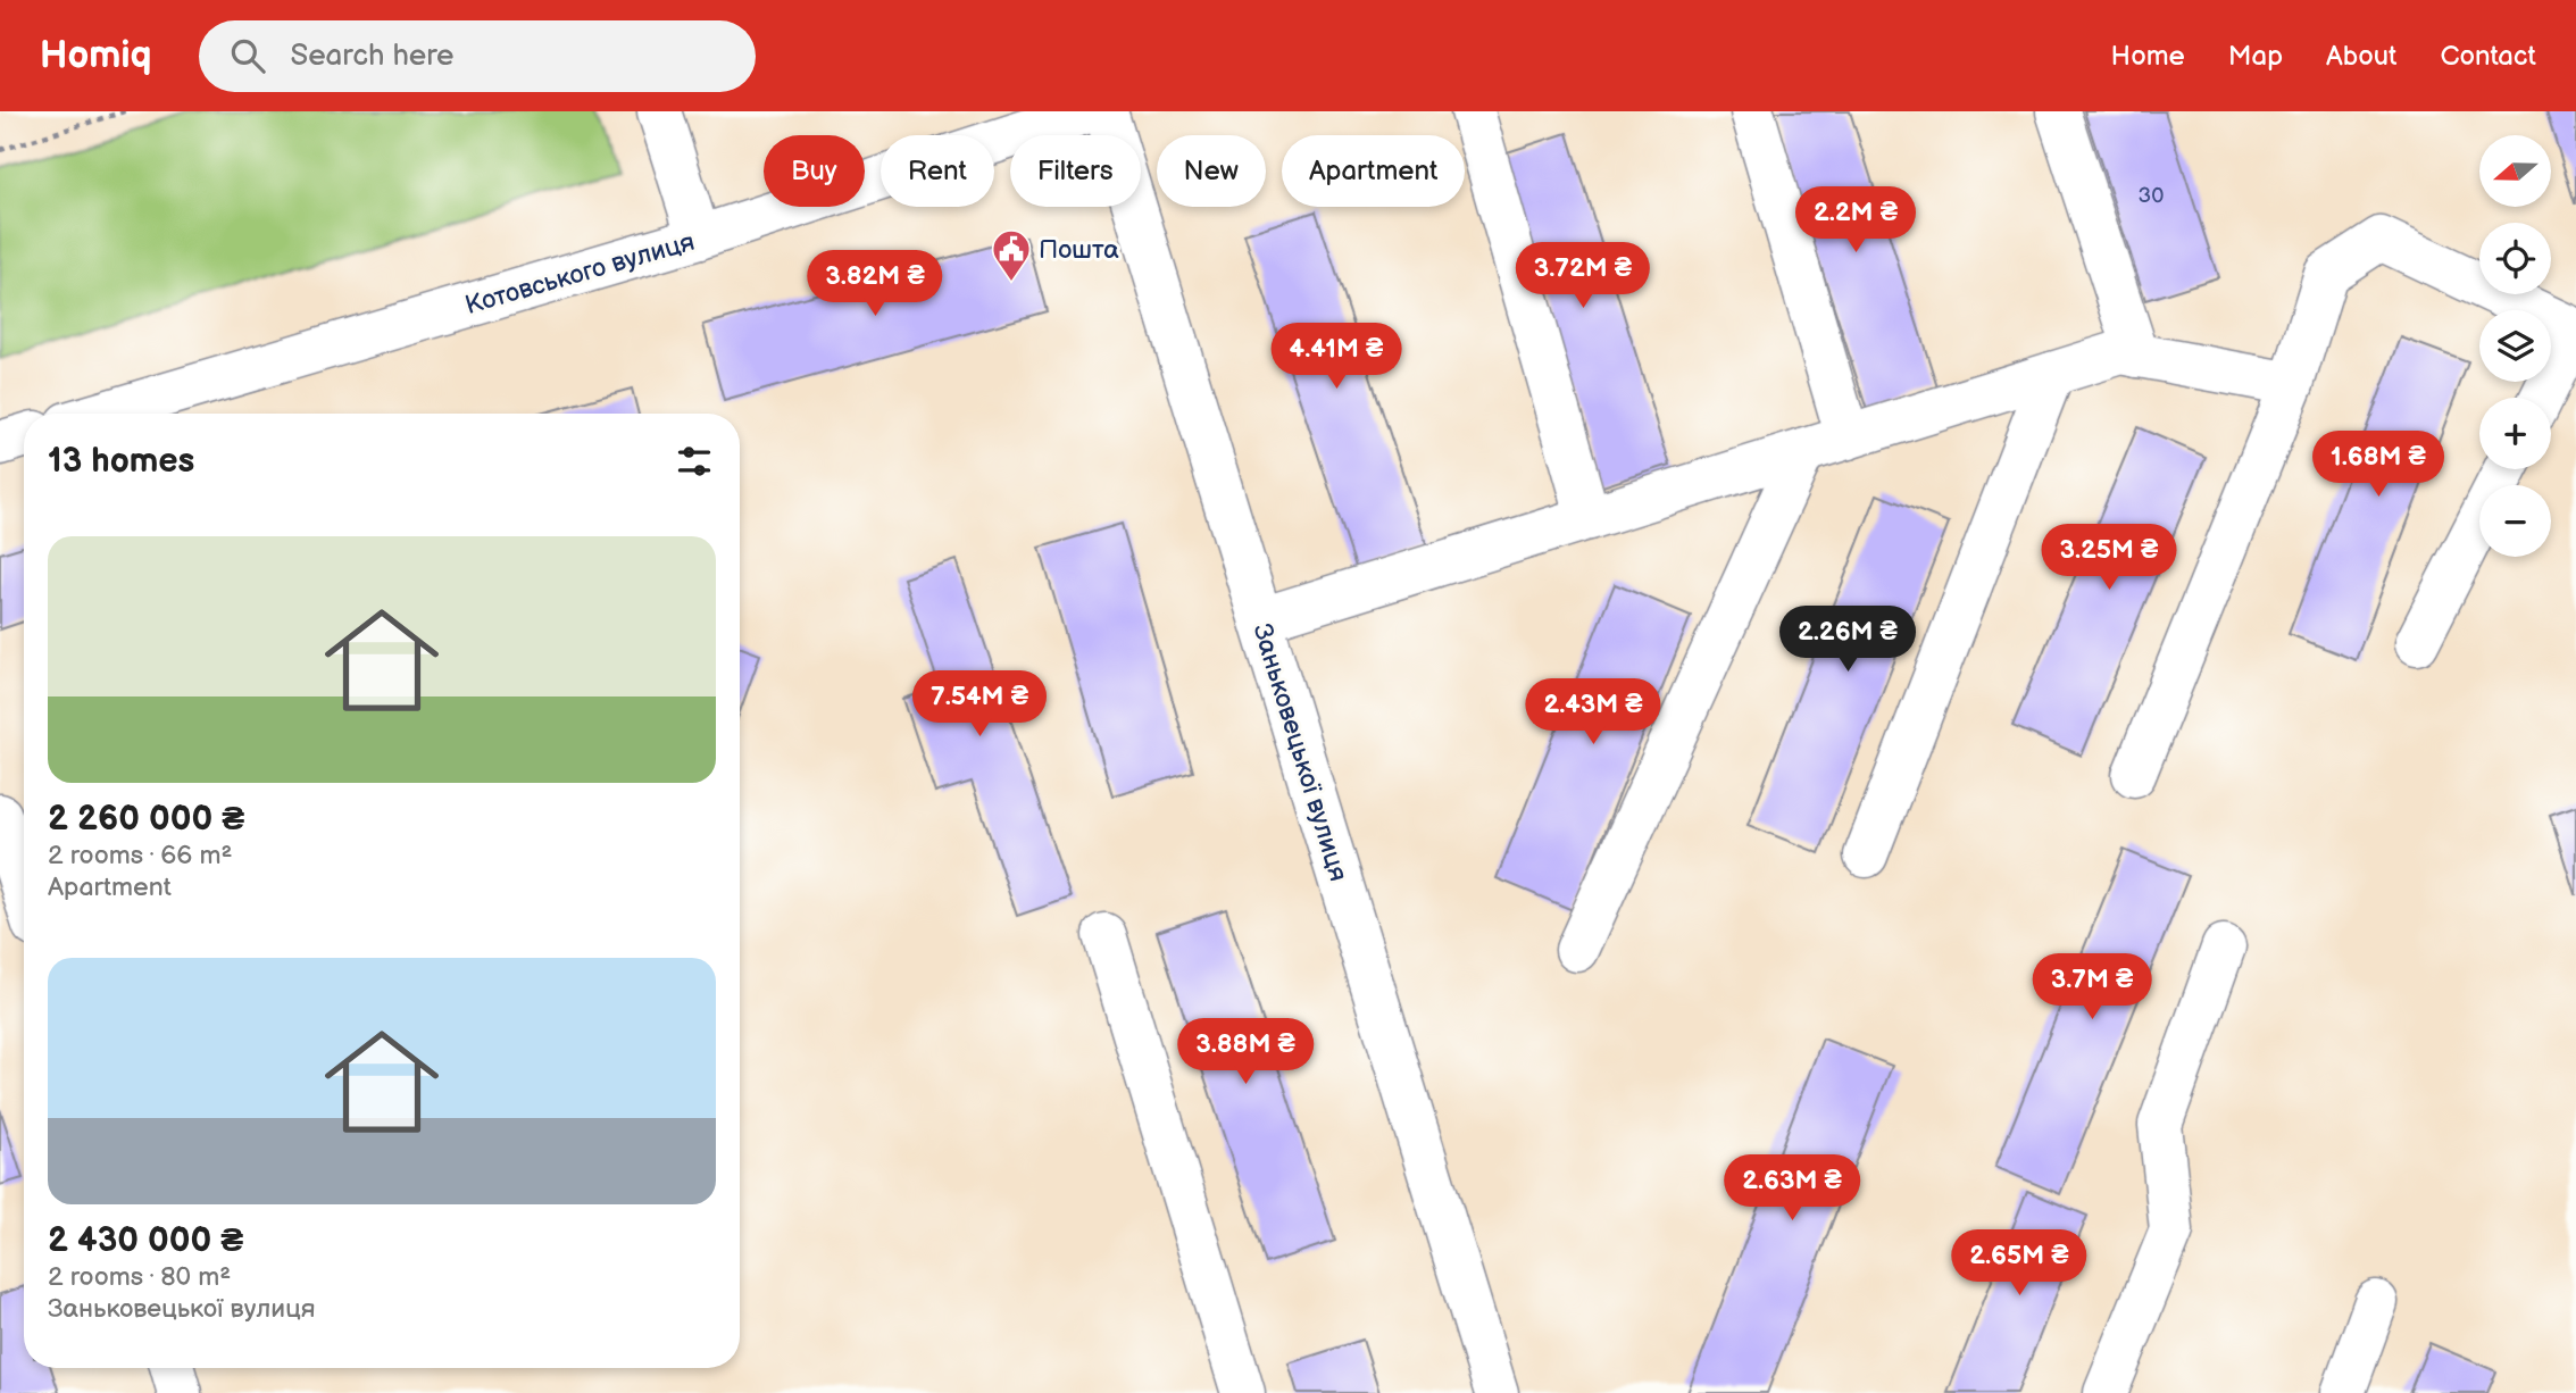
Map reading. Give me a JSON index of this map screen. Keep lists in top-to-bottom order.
{
  "streets": {
    "street": ["Котовського вулиця", "Заньковецької вулиця"]
  },
  "places": {
    "public building": ["Пошта"]
  },
  "house_numbers": ["30"],
  "north": "left",
  "page": {
    "header": "Homiq",
    "search": "Search here",
    "nav": [
      "Home",
      "Map",
      "About",
      "Contact"
    ],
    "map_buttons": ["+", "−"],
    "chip": [
      "Buy",
      "Rent",
      "Filters",
      "New",
      "Apartment"
    ],
    "price": [
      "2.2M ₴",
      "3.72M ₴",
      "3.82M ₴",
      "4.41M ₴",
      "1.68M ₴",
      "3.25M ₴",
      "2.26M ₴",
      "7.54M ₴",
      "2.43M ₴",
      "3.7M ₴",
      "3.88M ₴",
      "2.63M ₴",
      "2.65M ₴"
    ],
    "heading": "13 homes",
    "list": [
      {
        "name": "2 260 000 ₴",
        "note": "2 rooms · 66 m² · Apartment"
      },
      {
        "name": "2 430 000 ₴",
        "note": "2 rooms · 80 m² · Заньковецької вулиця"
      }
    ]
  }
}
